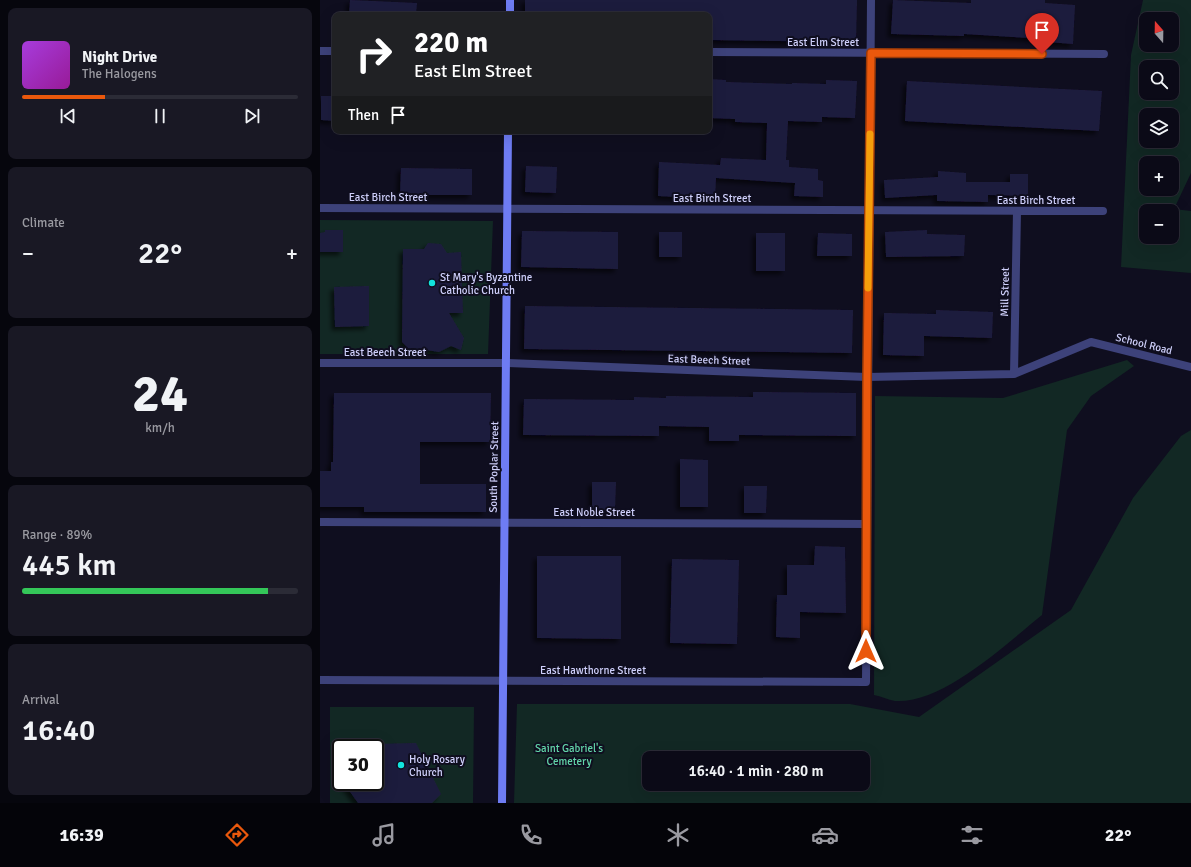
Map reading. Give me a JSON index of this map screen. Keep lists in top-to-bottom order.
{
  "streets": {
    "main road": ["South Poplar Street"],
    "street": [
      "East Elm Street",
      "East Birch Street",
      "Mill Street",
      "School Road",
      "East Beech Street",
      "East Noble Street",
      "East Hawthorne Street"
    ]
  },
  "crossings": [
    ["East Birch Street", "Mill Street"],
    ["East Birch Street", "South Poplar Street"],
    ["Mill Street", "East Beech Street"],
    ["School Road", "East Beech Street"],
    ["East Beech Street", "South Poplar Street"],
    ["South Poplar Street", "East Noble Street"],
    ["South Poplar Street", "East Hawthorne Street"],
    ["East Noble Street", "East Hawthorne Street"]
  ],
  "parks": ["Saint Gabriel's Cemetery"],
  "places": ["St Mary's Byzantine Catholic Church", "Holy Rosary Church"],
  "north": "top",
  "page": {
    "map_buttons": ["+", "−"],
    "turn": ["220 m", "East Elm Street"],
    "song": ["Night Drive", "The Halogens"],
    "then": "Then",
    "tile": [
      "Climate",
      ["24", "km/h"],
      ["Range · 89%", "445 km"],
      ["Arrival", "16:40"]
    ],
    "heat": ["−", "22°", "+"],
    "limit": "30",
    "trip": "16:40 · 1 min · 280 m",
    "tabs": ["16:39", "22°"]
  }
}
